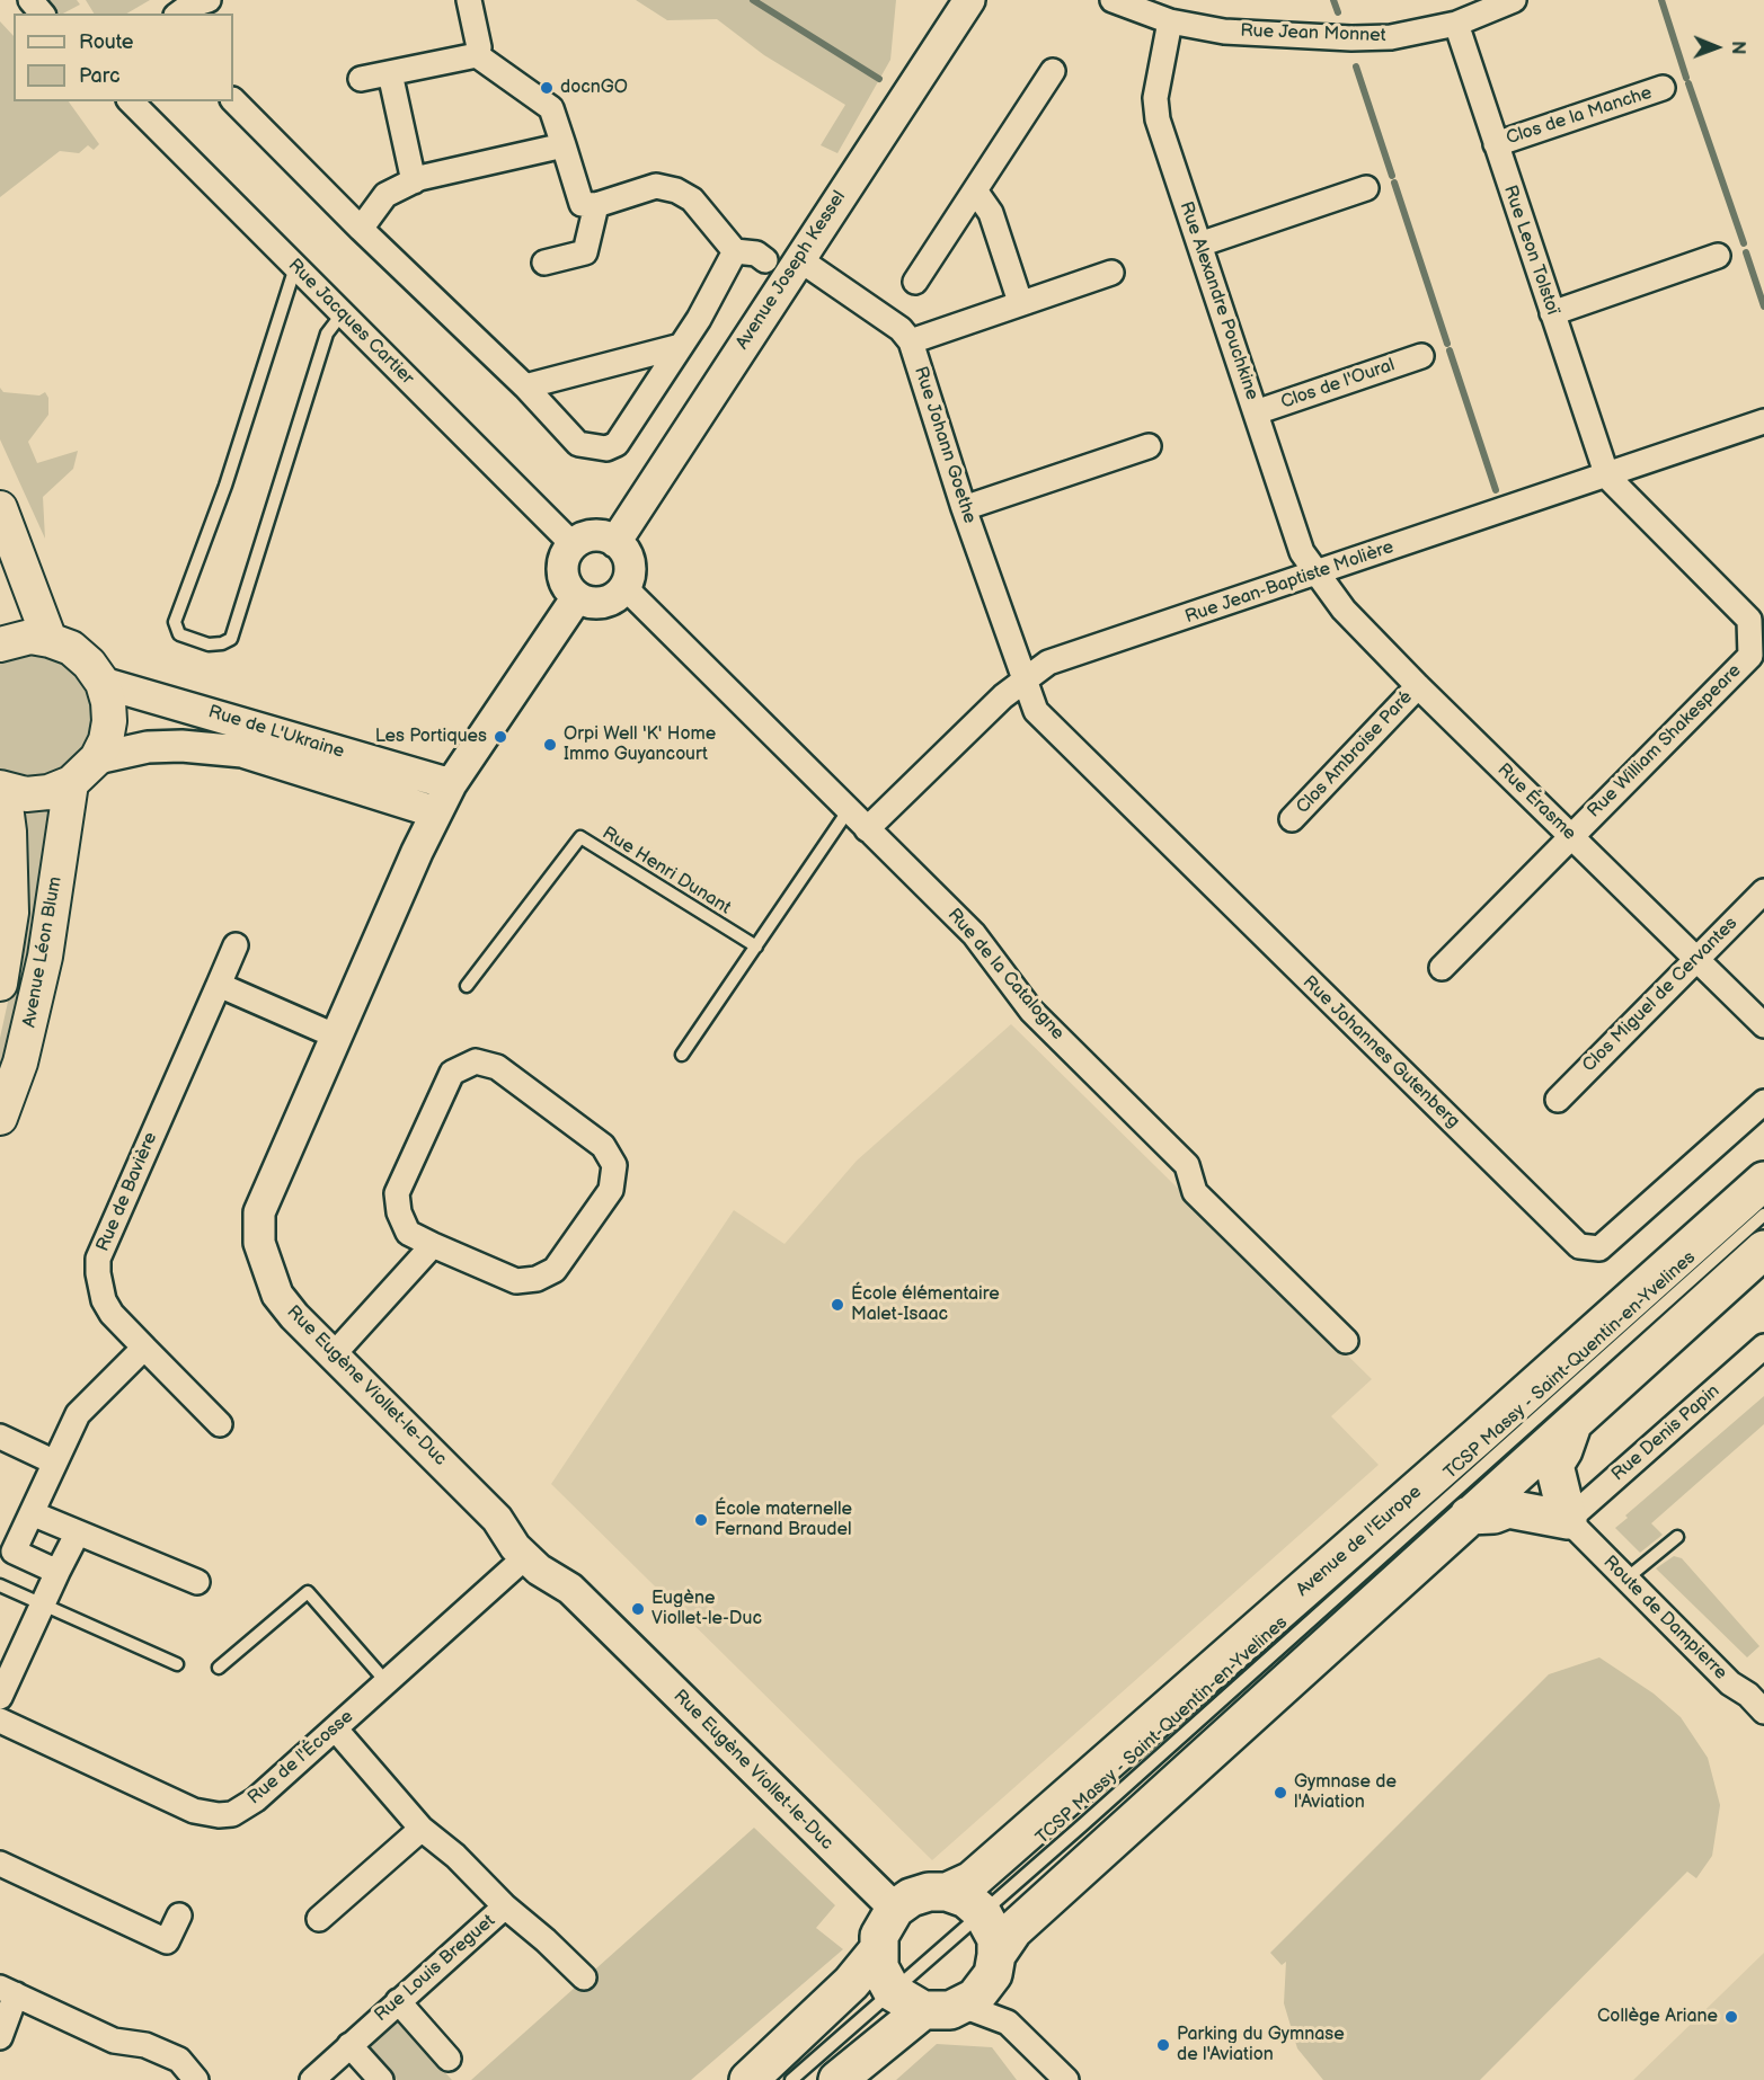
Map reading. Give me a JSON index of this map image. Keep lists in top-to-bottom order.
{
  "streets": {
    "main road": ["Avenue Léon Blum", "Avenue de l'Europe"],
    "street": [
      "Rue Jean Monnet",
      "Clos de la Manche",
      "Rue Leon Tolstoï",
      "Avenue Joseph Kessel",
      "Rue Alexandre Pouchkine",
      "Rue Jacques Cartier",
      "Clos de l'Oural",
      "Rue Johann Goethe",
      "Rue Jean-Baptiste Molière",
      "Rue de L'Ukraine",
      "Rue William Shakespeare",
      "Clos Ambroise Paré",
      "Rue Érasme",
      "Rue de la Catalogne",
      "Clos Miguel de Cervantes",
      "Rue Johannes Gutenberg",
      "Rue de Bavière",
      "Rue Eugène Viollet-le-Duc",
      "Rue Denis Papin",
      "Route de Dampierre",
      "Rue de l'Écosse",
      "Rue Louis Breguet"
    ],
    "lane": ["Rue Henri Dunant", "TCSP Massy - Saint-Quentin-en-Yvelines"]
  },
  "crossings": [
    ["Rue Jean Monnet", "Rue Leon Tolstoï"],
    ["Rue Jean Monnet", "Rue Alexandre Pouchkine"],
    ["Clos de la Manche", "Rue Leon Tolstoï"],
    ["Rue Leon Tolstoï", "Rue Jean-Baptiste Molière"],
    ["Rue Leon Tolstoï", "Rue William Shakespeare"],
    ["Avenue Joseph Kessel", "Rue Jacques Cartier"],
    ["Avenue Joseph Kessel", "Rue Johann Goethe"],
    ["Avenue Joseph Kessel", "Rue de la Catalogne"],
    ["Avenue Joseph Kessel", "Rue Eugène Viollet-le-Duc"],
    ["Rue Alexandre Pouchkine", "Clos de l'Oural"],
    ["Rue Alexandre Pouchkine", "Rue Jean-Baptiste Molière"],
    ["Rue Alexandre Pouchkine", "Rue Érasme"],
    ["Rue Jacques Cartier", "Rue de la Catalogne"],
    ["Rue Jacques Cartier", "Rue Eugène Viollet-le-Duc"],
    ["Rue Johann Goethe", "Rue Jean-Baptiste Molière"],
    ["Rue Johann Goethe", "Rue Johannes Gutenberg"],
    ["Rue Jean-Baptiste Molière", "Rue William Shakespeare"],
    ["Rue Jean-Baptiste Molière", "Rue Érasme"],
    ["Rue Jean-Baptiste Molière", "Rue de la Catalogne"],
    ["Rue Jean-Baptiste Molière", "Rue Johannes Gutenberg"],
    ["Rue de L'Ukraine", "Rue Eugène Viollet-le-Duc"],
    ["Rue William Shakespeare", "Rue Érasme"],
    ["Clos Ambroise Paré", "Rue Érasme"],
    ["Rue Érasme", "Clos Miguel de Cervantes"],
    ["Rue de la Catalogne", "Rue Eugène Viollet-le-Duc"],
    ["Rue Eugène Viollet-le-Duc", "Avenue de l'Europe"],
    ["Rue Eugène Viollet-le-Duc", "Rue de l'Écosse"],
    ["Rue Denis Papin", "Route de Dampierre"],
    ["Rue de l'Écosse", "Rue Louis Breguet"]
  ],
  "places": [
    "docnGO",
    "Les Portiques",
    "Orpi Well 'K' Home Immo Guyancourt",
    "École élémentaire Malet-Isaac",
    "École maternelle Fernand Braudel",
    "Eugène Viollet-le-Duc",
    "Gymnase de l'Aviation",
    "Collège Ariane",
    "Parking du Gymnase de l'Aviation"
  ],
  "legend": ["Route", "Parc"],
  "north": "right"
}
